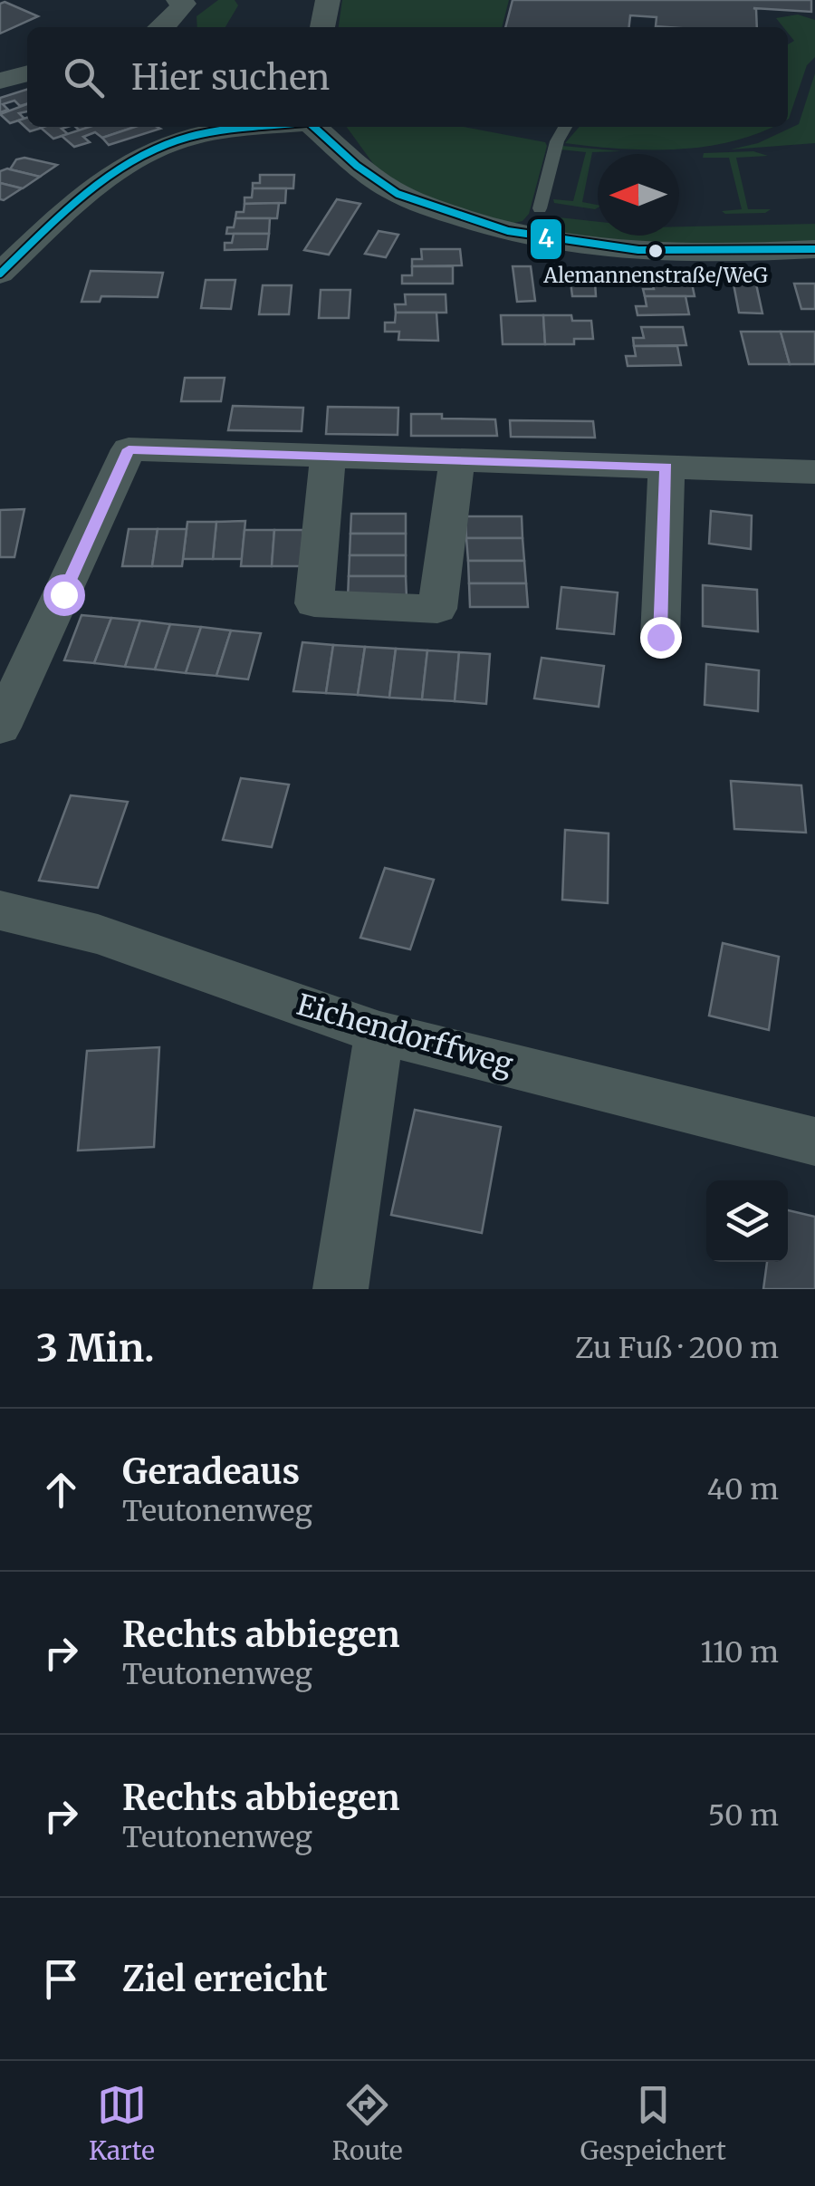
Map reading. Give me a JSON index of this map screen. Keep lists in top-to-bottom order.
{
  "streets": {
    "street": ["Eichendorffweg"]
  },
  "places": ["Alemannenstraße/WeG"],
  "lines": ["transit line 4"],
  "north": "left",
  "page": {
    "search": "Hier suchen",
    "heading": ["3 Min.", "Zu Fuß · 200 m"],
    "list": [
      ["Geradeaus", "Teutonenweg", "40 m"],
      ["Rechts abbiegen", "Teutonenweg", "110 m"],
      ["Rechts abbiegen", "Teutonenweg", "50 m"],
      "Ziel erreicht"
    ],
    "nav": ["Karte", "Route", "Gespeichert"]
  }
}
